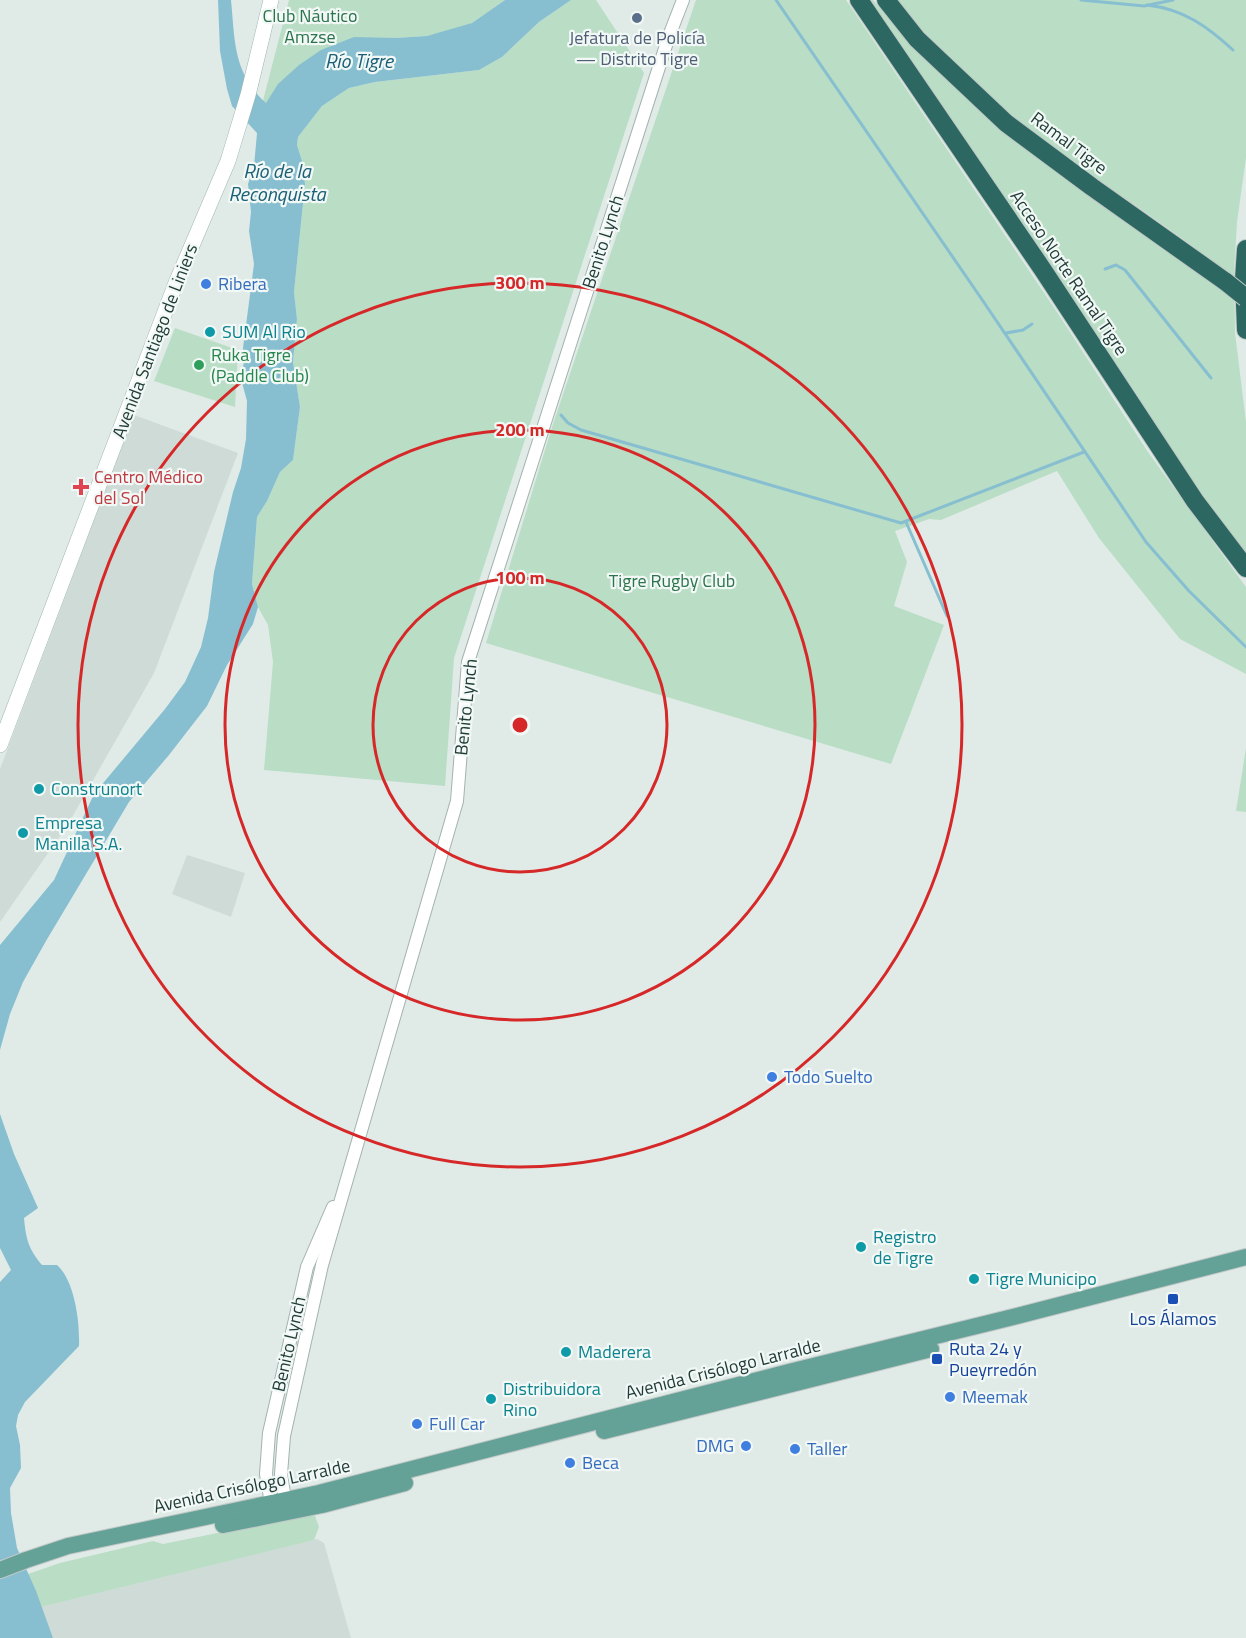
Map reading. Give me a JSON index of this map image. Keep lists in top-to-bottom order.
{
  "streets": {
    "highway": ["Ramal Tigre", "Acceso Norte Ramal Tigre"],
    "main road": ["Avenida Santiago de Liniers", "Avenida Crisólogo Larralde"],
    "street": ["Benito Lynch"]
  },
  "crossings": [
    ["Benito Lynch", "Avenida Crisólogo Larralde"]
  ],
  "water": ["Río Tigre", "Río de la Reconquista"],
  "parks": ["Club Náutico Amzse", "Tigre Rugby Club"],
  "places": {
    "other": [
      "Jefatura de Policía — Distrito Tigre",
      "Ribera",
      "SUM Al Rio",
      "Ruka Tigre (Paddle Club)",
      "Construnort",
      "Empresa Manilla S.A.",
      "Todo Suelto",
      "Registro de Tigre",
      "Tigre Municipo",
      "Maderera",
      "Meemak",
      "Distribuidora Rino",
      "Full Car",
      "DMG",
      "Taller",
      "Beca"
    ],
    "health": ["Centro Médico del Sol"],
    "transit": ["Los Álamos", "Ruta 24 y Pueyrredón"]
  },
  "rings": ["300 m", "200 m", "100 m"]
}
